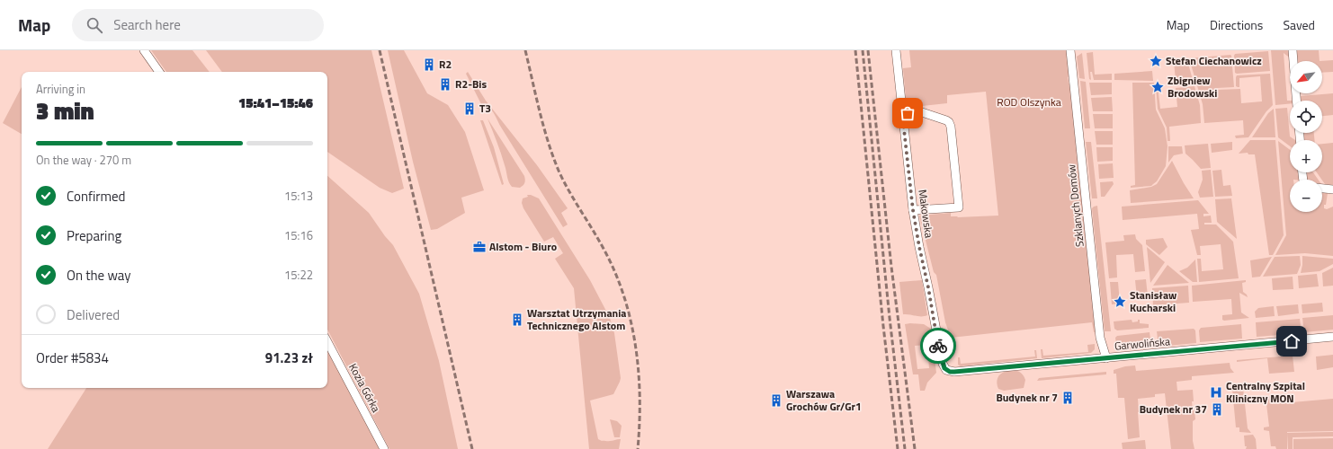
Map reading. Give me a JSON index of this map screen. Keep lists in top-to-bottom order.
{
  "streets": {
    "street": [
      "Szklanych Domów",
      "Makowska",
      "Garwolińska",
      "Kozia Górka"
    ]
  },
  "crossings": [
    ["Szklanych Domów", "Garwolińska"],
    ["Makowska", "Garwolińska"]
  ],
  "parks": ["ROD Olszynka"],
  "places": {
    "place": ["Stefan Ciechanowicz", "Zbigniew Brodowski", "Stanisław Kucharski"],
    "building": [
      "R2",
      "R2-Bis",
      "T3",
      "Warsztat Utrzymania Technicznego Alstom",
      "Budynek nr 7",
      "Warszawa Grochów Gr/Gr1",
      "Budynek nr 37"
    ],
    "office": ["Alstom - Biuro"],
    "hospital": ["Centralny Szpital Kliniczny MON"]
  },
  "north": "bottom left",
  "page": {
    "header": "Map",
    "search": "Search here",
    "nav": ["Map", "Directions", "Saved"],
    "map_buttons": ["+", "−"],
    "heading": ["3 min", "Arriving in", "15:41–15:46"],
    "panel": ["Order #5834", "91.23 zł"],
    "bar": "On the way · 270 m",
    "list": [
      ["Confirmed", "15:13"],
      ["Preparing", "15:16"],
      ["On the way", "15:22"],
      "Delivered"
    ]
  }
}
